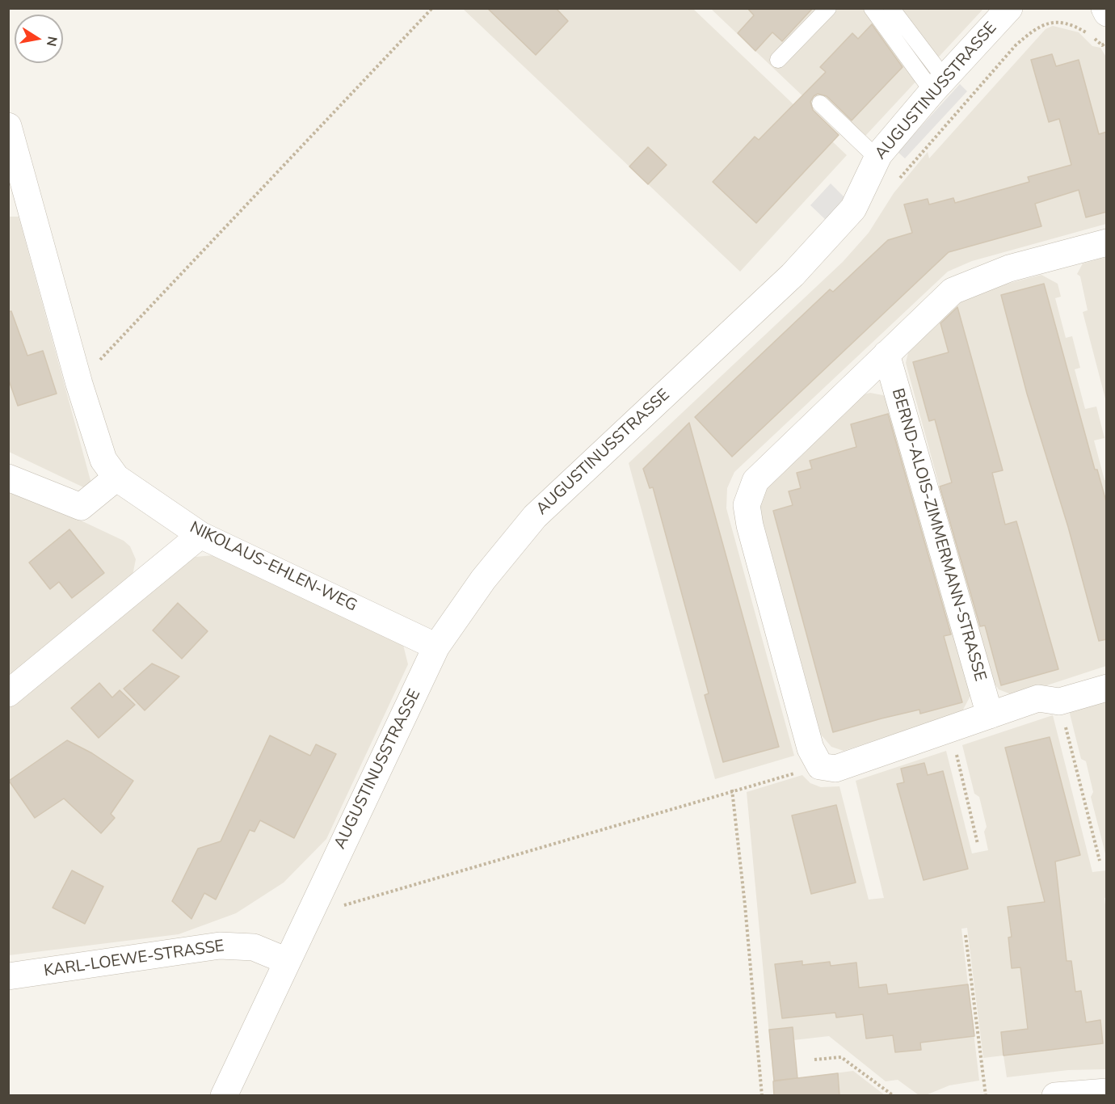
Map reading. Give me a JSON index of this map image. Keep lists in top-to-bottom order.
{
  "streets": {
    "street": [
      "AUGUSTINUSSTRASSE",
      "BERND-ALOIS-ZIMMERMANN-STRASSE",
      "NIKOLAUS-EHLEN-WEG",
      "KARL-LOEWE-STRASSE"
    ]
  },
  "crossings": [
    ["AUGUSTINUSSTRASSE", "NIKOLAUS-EHLEN-WEG"],
    ["AUGUSTINUSSTRASSE", "KARL-LOEWE-STRASSE"]
  ],
  "north": "right"
}
